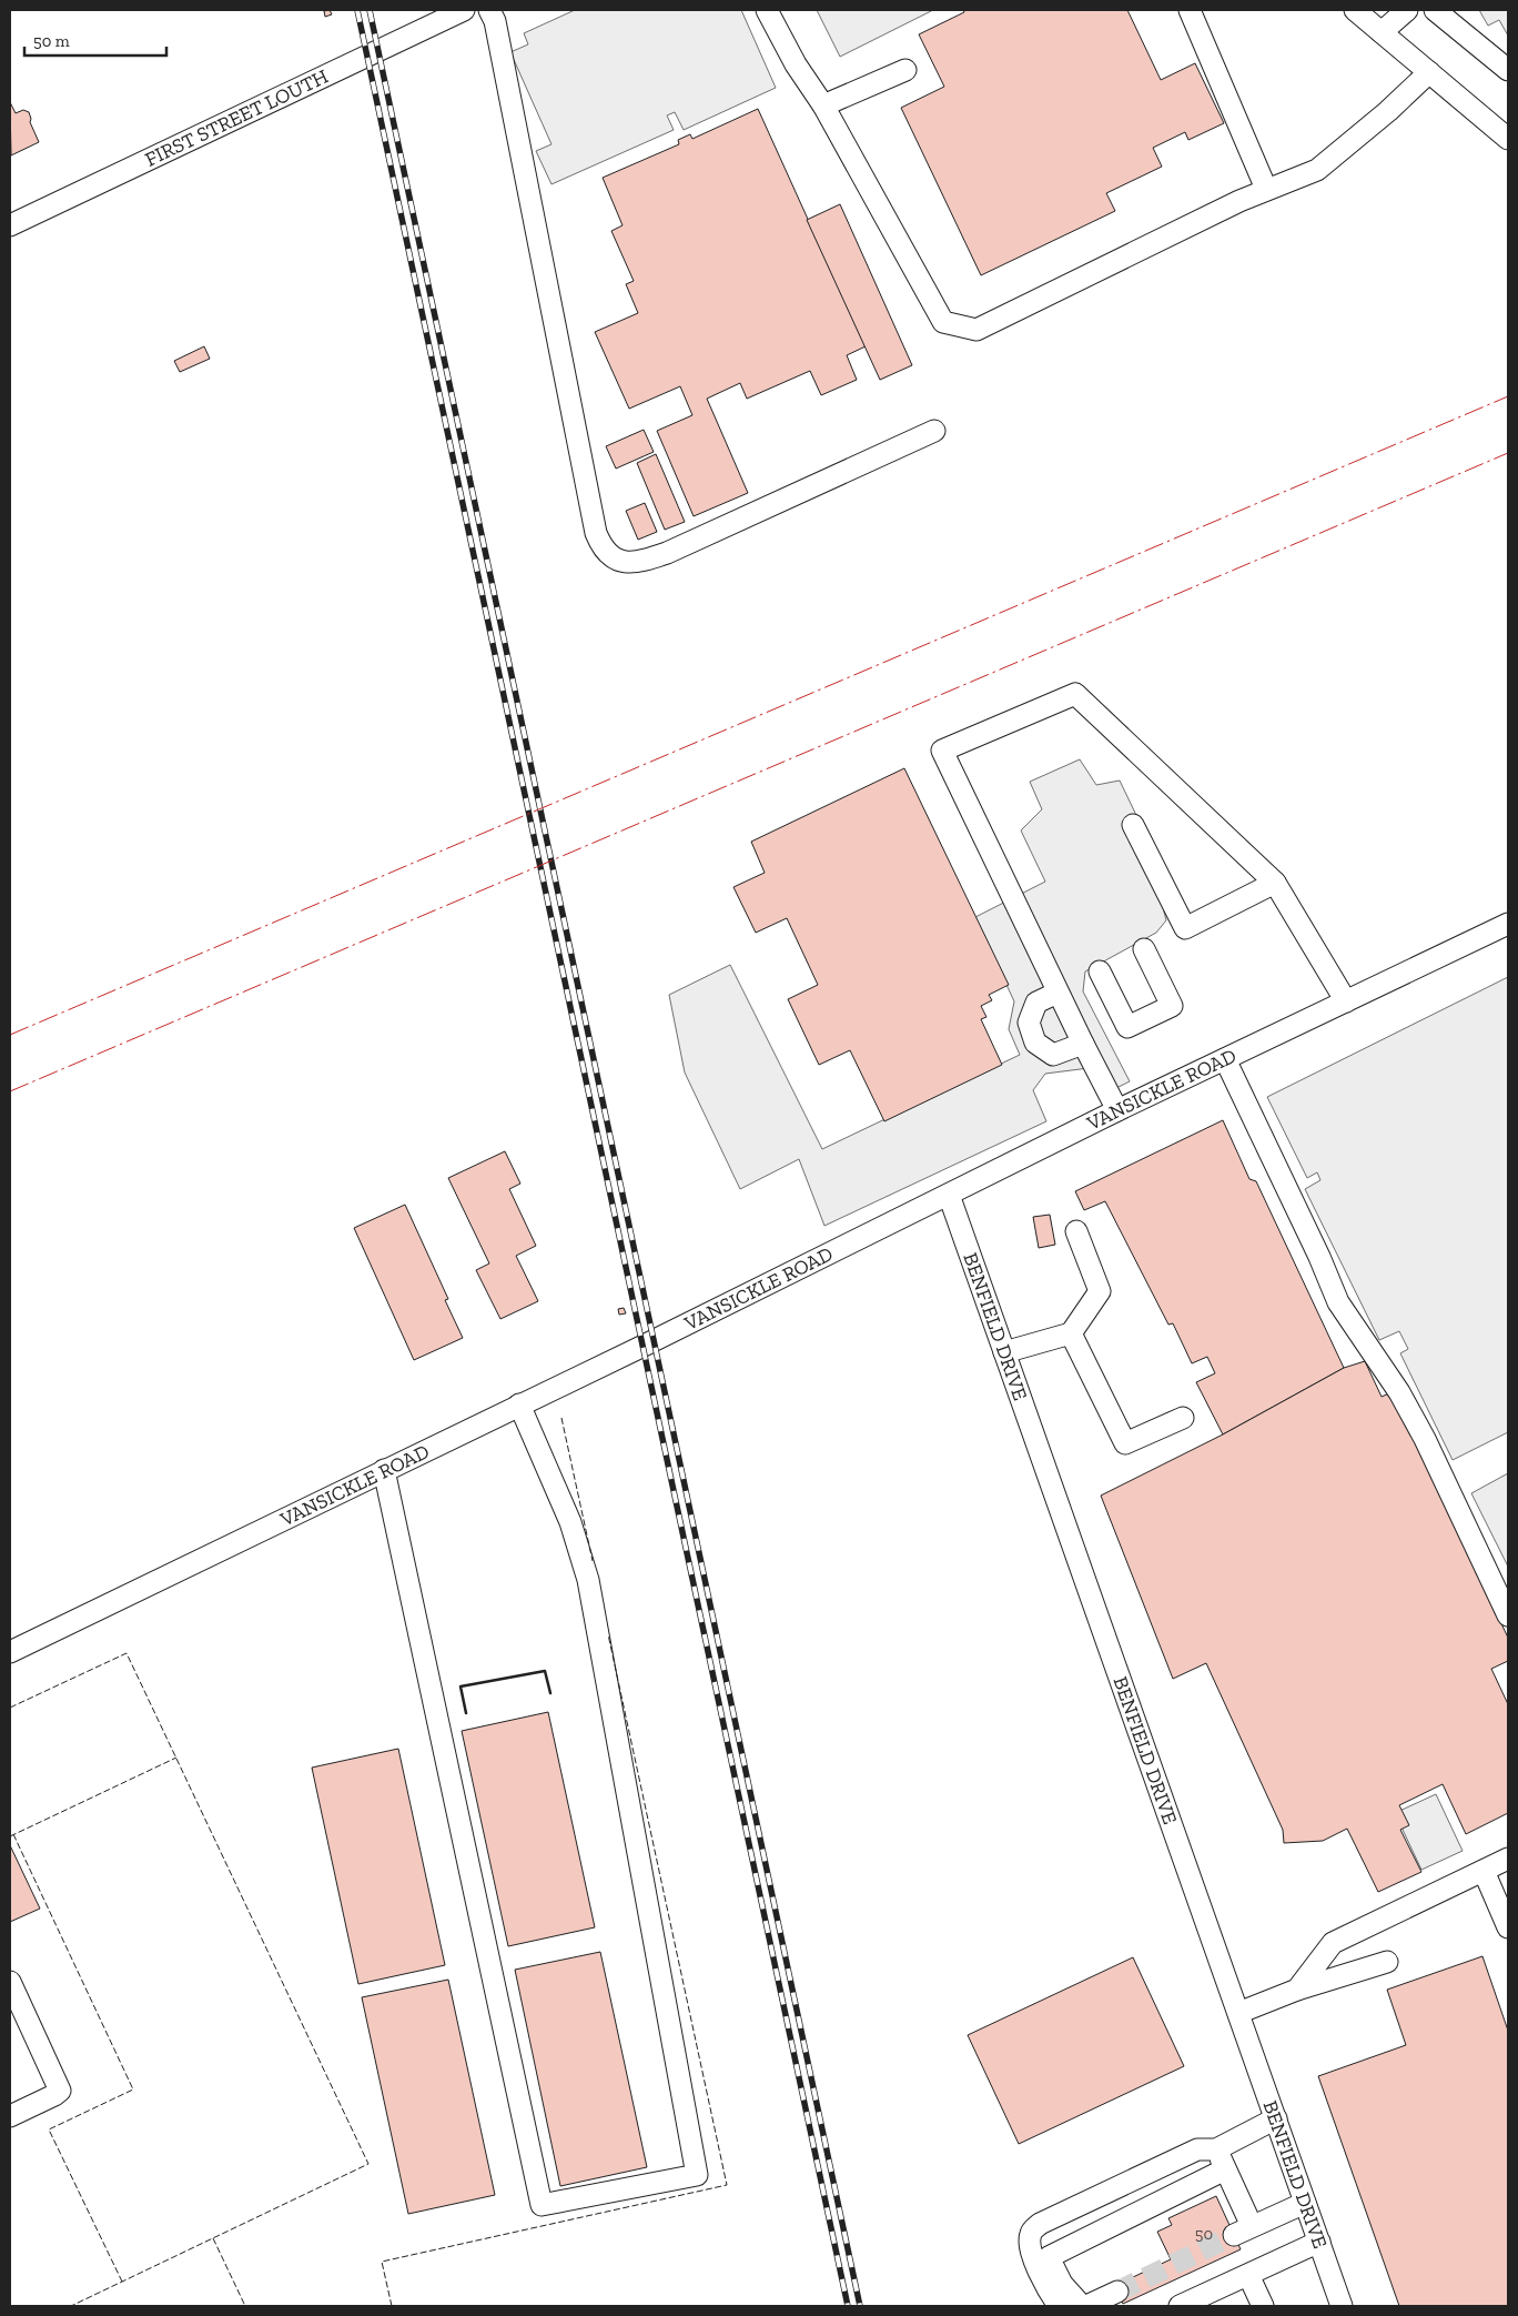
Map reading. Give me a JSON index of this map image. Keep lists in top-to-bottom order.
{
  "streets": {
    "street": ["FIRST STREET LOUTH", "VANSICKLE ROAD", "BENFIELD DRIVE"]
  },
  "crossings": [
    ["VANSICKLE ROAD", "BENFIELD DRIVE"]
  ],
  "house_numbers": ["50"],
  "scale_bar": "50 m"
}
